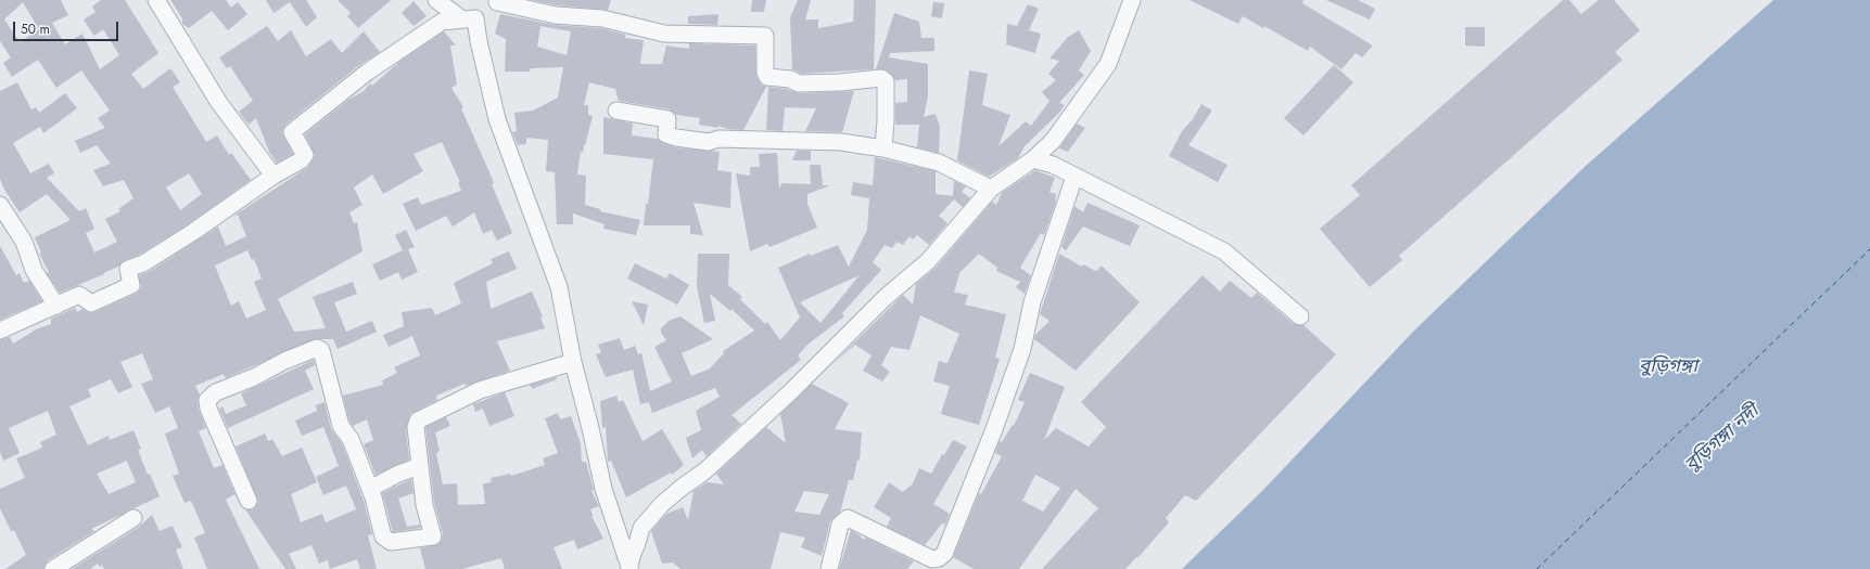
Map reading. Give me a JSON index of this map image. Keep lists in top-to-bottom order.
{
  "water": ["বুড়িগঙ্গা", "বুড়িগঙ্গা নদী"],
  "scale_bar": "50 m"
}
